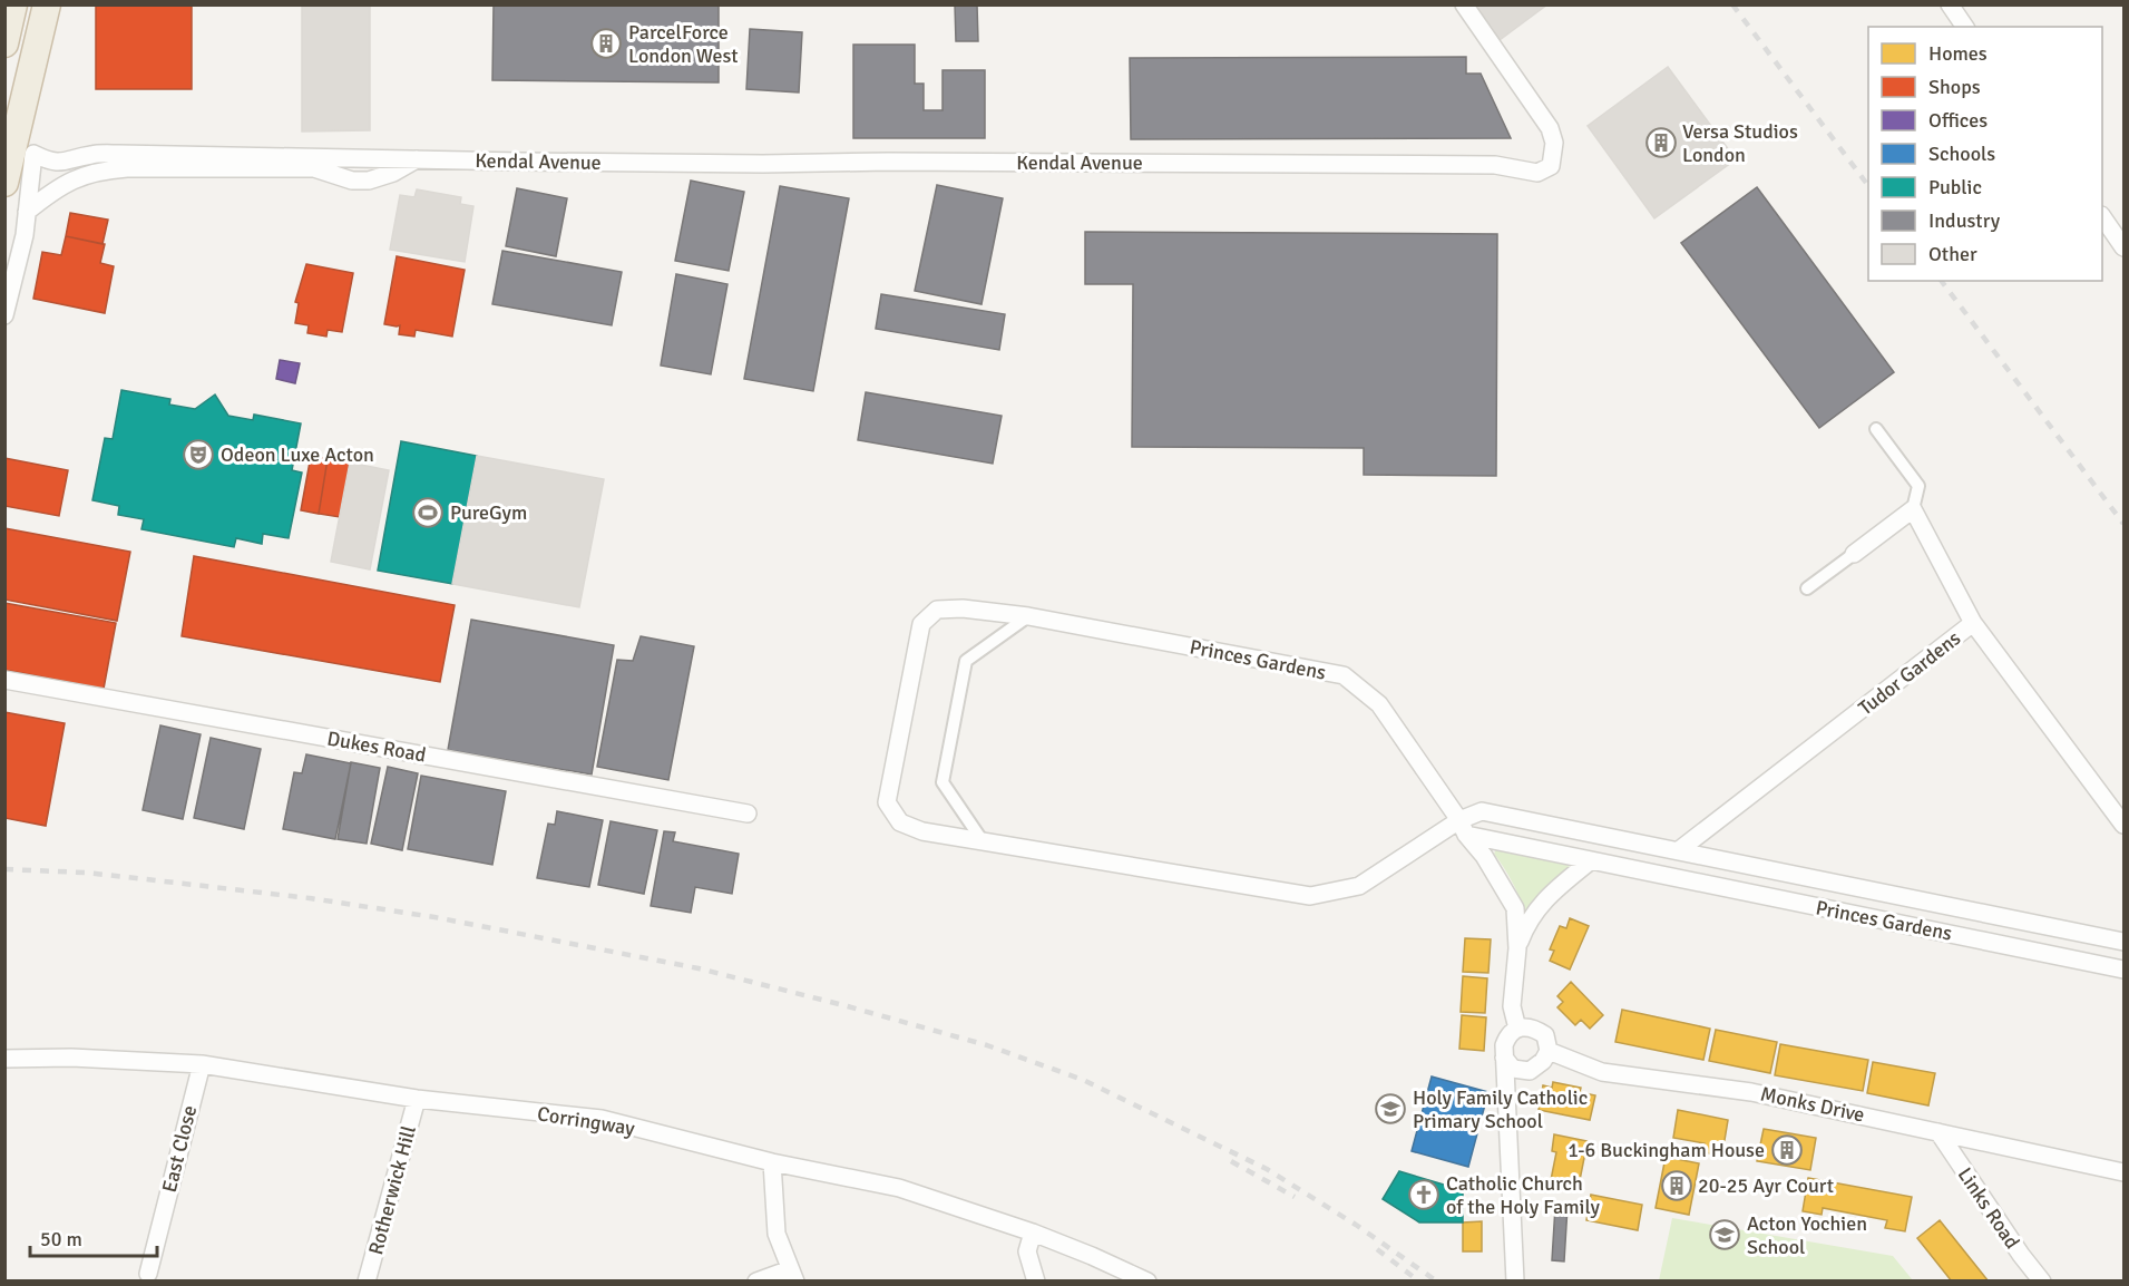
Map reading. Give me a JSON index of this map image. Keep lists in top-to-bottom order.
{
  "streets": {
    "street": [
      "Kendal Avenue",
      "Princes Gardens",
      "Tudor Gardens",
      "Dukes Road",
      "Monks Drive",
      "Corringway",
      "East Close",
      "Rotherwick Hill",
      "Links Road"
    ]
  },
  "crossings": [
    ["Princes Gardens", "Tudor Gardens"],
    ["Monks Drive", "Links Road"],
    ["Corringway", "East Close"],
    ["Corringway", "Rotherwick Hill"]
  ],
  "places": {
    "building": [
      "ParcelForce London West",
      "Versa Studios London",
      "1-6 Buckingham House",
      "20-25 Ayr Court"
    ],
    "theatre": ["Odeon Luxe Acton"],
    "sports": ["PureGym"],
    "school or university": ["Holy Family Catholic Primary School", "Acton Yochien School"],
    "church": ["Catholic Church of the Holy Family"]
  },
  "legend": [
    "Homes",
    "Shops",
    "Offices",
    "Schools",
    "Public",
    "Industry",
    "Other"
  ],
  "scale_bar": "50 m"
}
